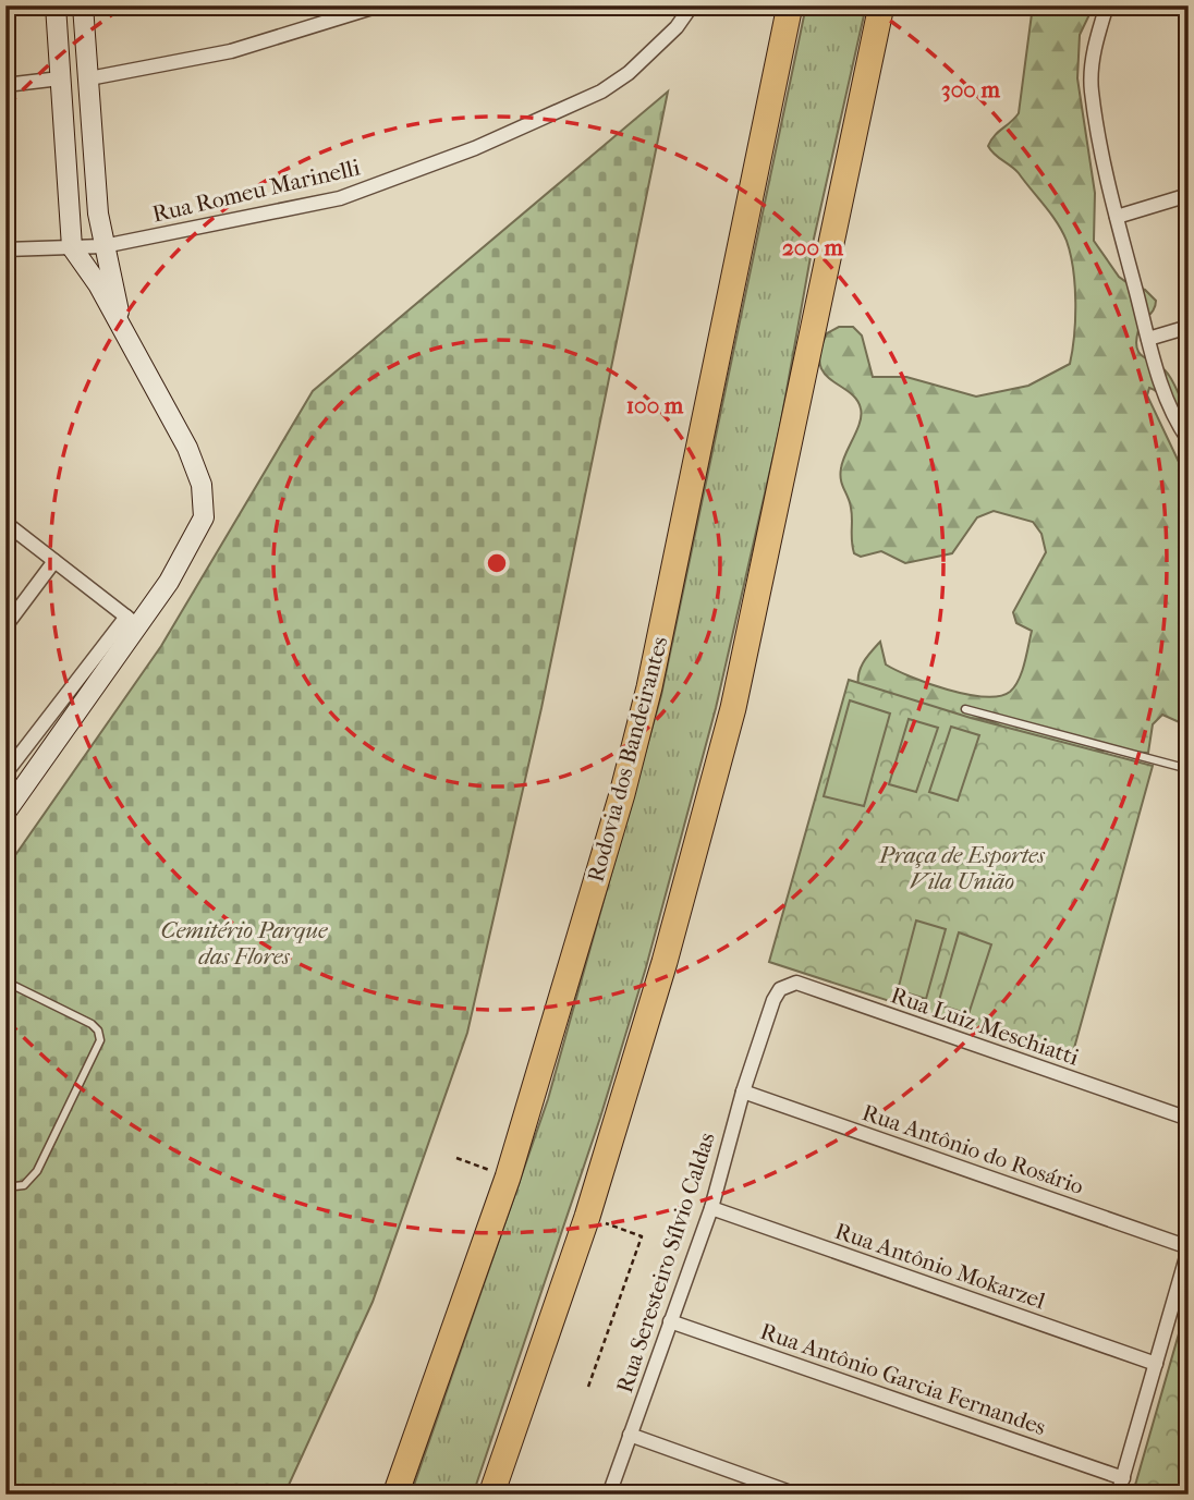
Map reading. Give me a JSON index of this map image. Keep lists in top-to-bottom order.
{
  "streets": {
    "highway": ["Rodovia dos Bandeirantes"],
    "street": [
      "Rua Romeu Marinelli",
      "Rua Luiz Meschiatti",
      "Rua Antônio do Rosário",
      "Rua Seresteiro Sílvio Caldas",
      "Rua Antônio Mokarzel",
      "Rua Antônio Garcia Fernandes"
    ]
  },
  "crossings": [
    ["Rua Luiz Meschiatti", "Rua Seresteiro Sílvio Caldas"],
    ["Rua Antônio do Rosário", "Rua Seresteiro Sílvio Caldas"],
    ["Rua Seresteiro Sílvio Caldas", "Rua Antônio Mokarzel"],
    ["Rua Seresteiro Sílvio Caldas", "Rua Antônio Garcia Fernandes"]
  ],
  "parks": ["Praça de Esportes Vila União", "Cemitério Parque das Flores"],
  "rings": ["300 m", "200 m", "100 m"]
}
